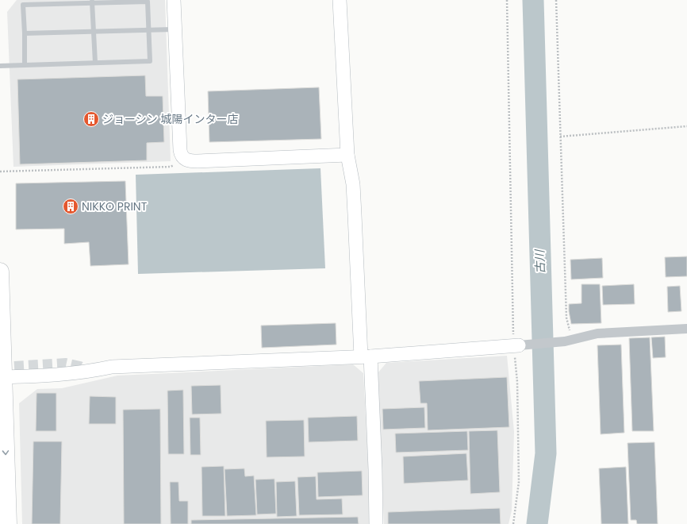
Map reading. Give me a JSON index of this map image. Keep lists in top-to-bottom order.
{
  "water": ["古川"],
  "places": {
    "building": ["ジョーシン 城陽インター店", "NIKKO PRINT"]
  }
}
